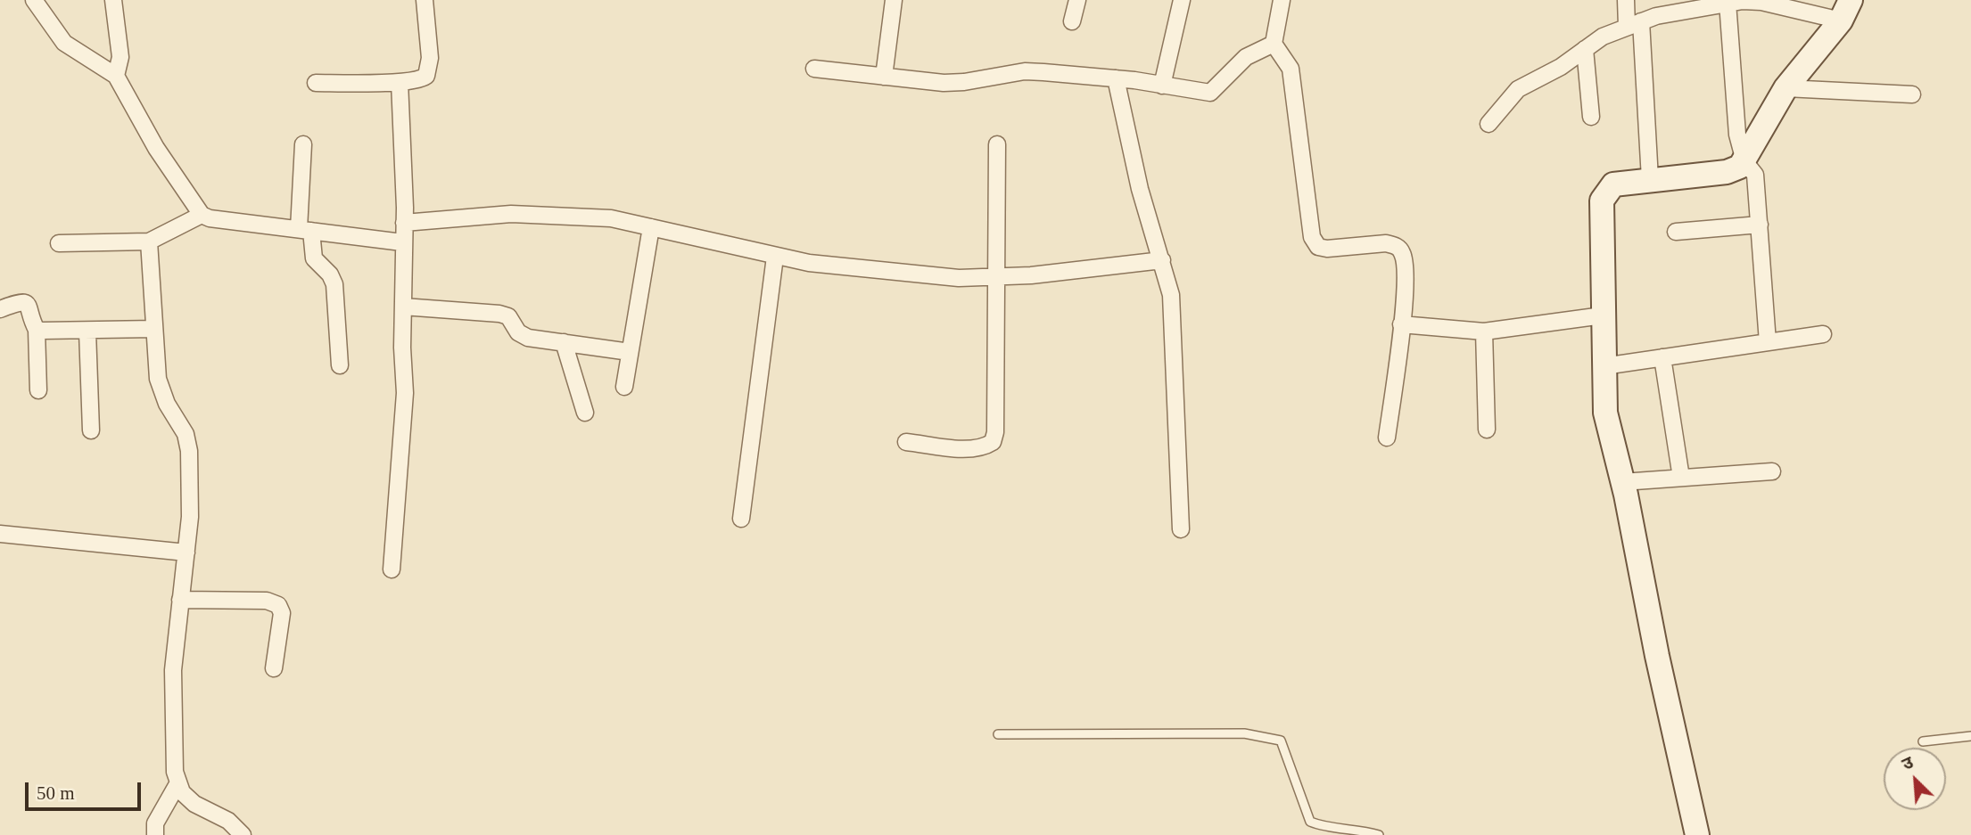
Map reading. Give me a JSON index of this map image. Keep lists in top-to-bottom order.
{
  "scale_bar": "50 m",
  "north": "top left"
}
